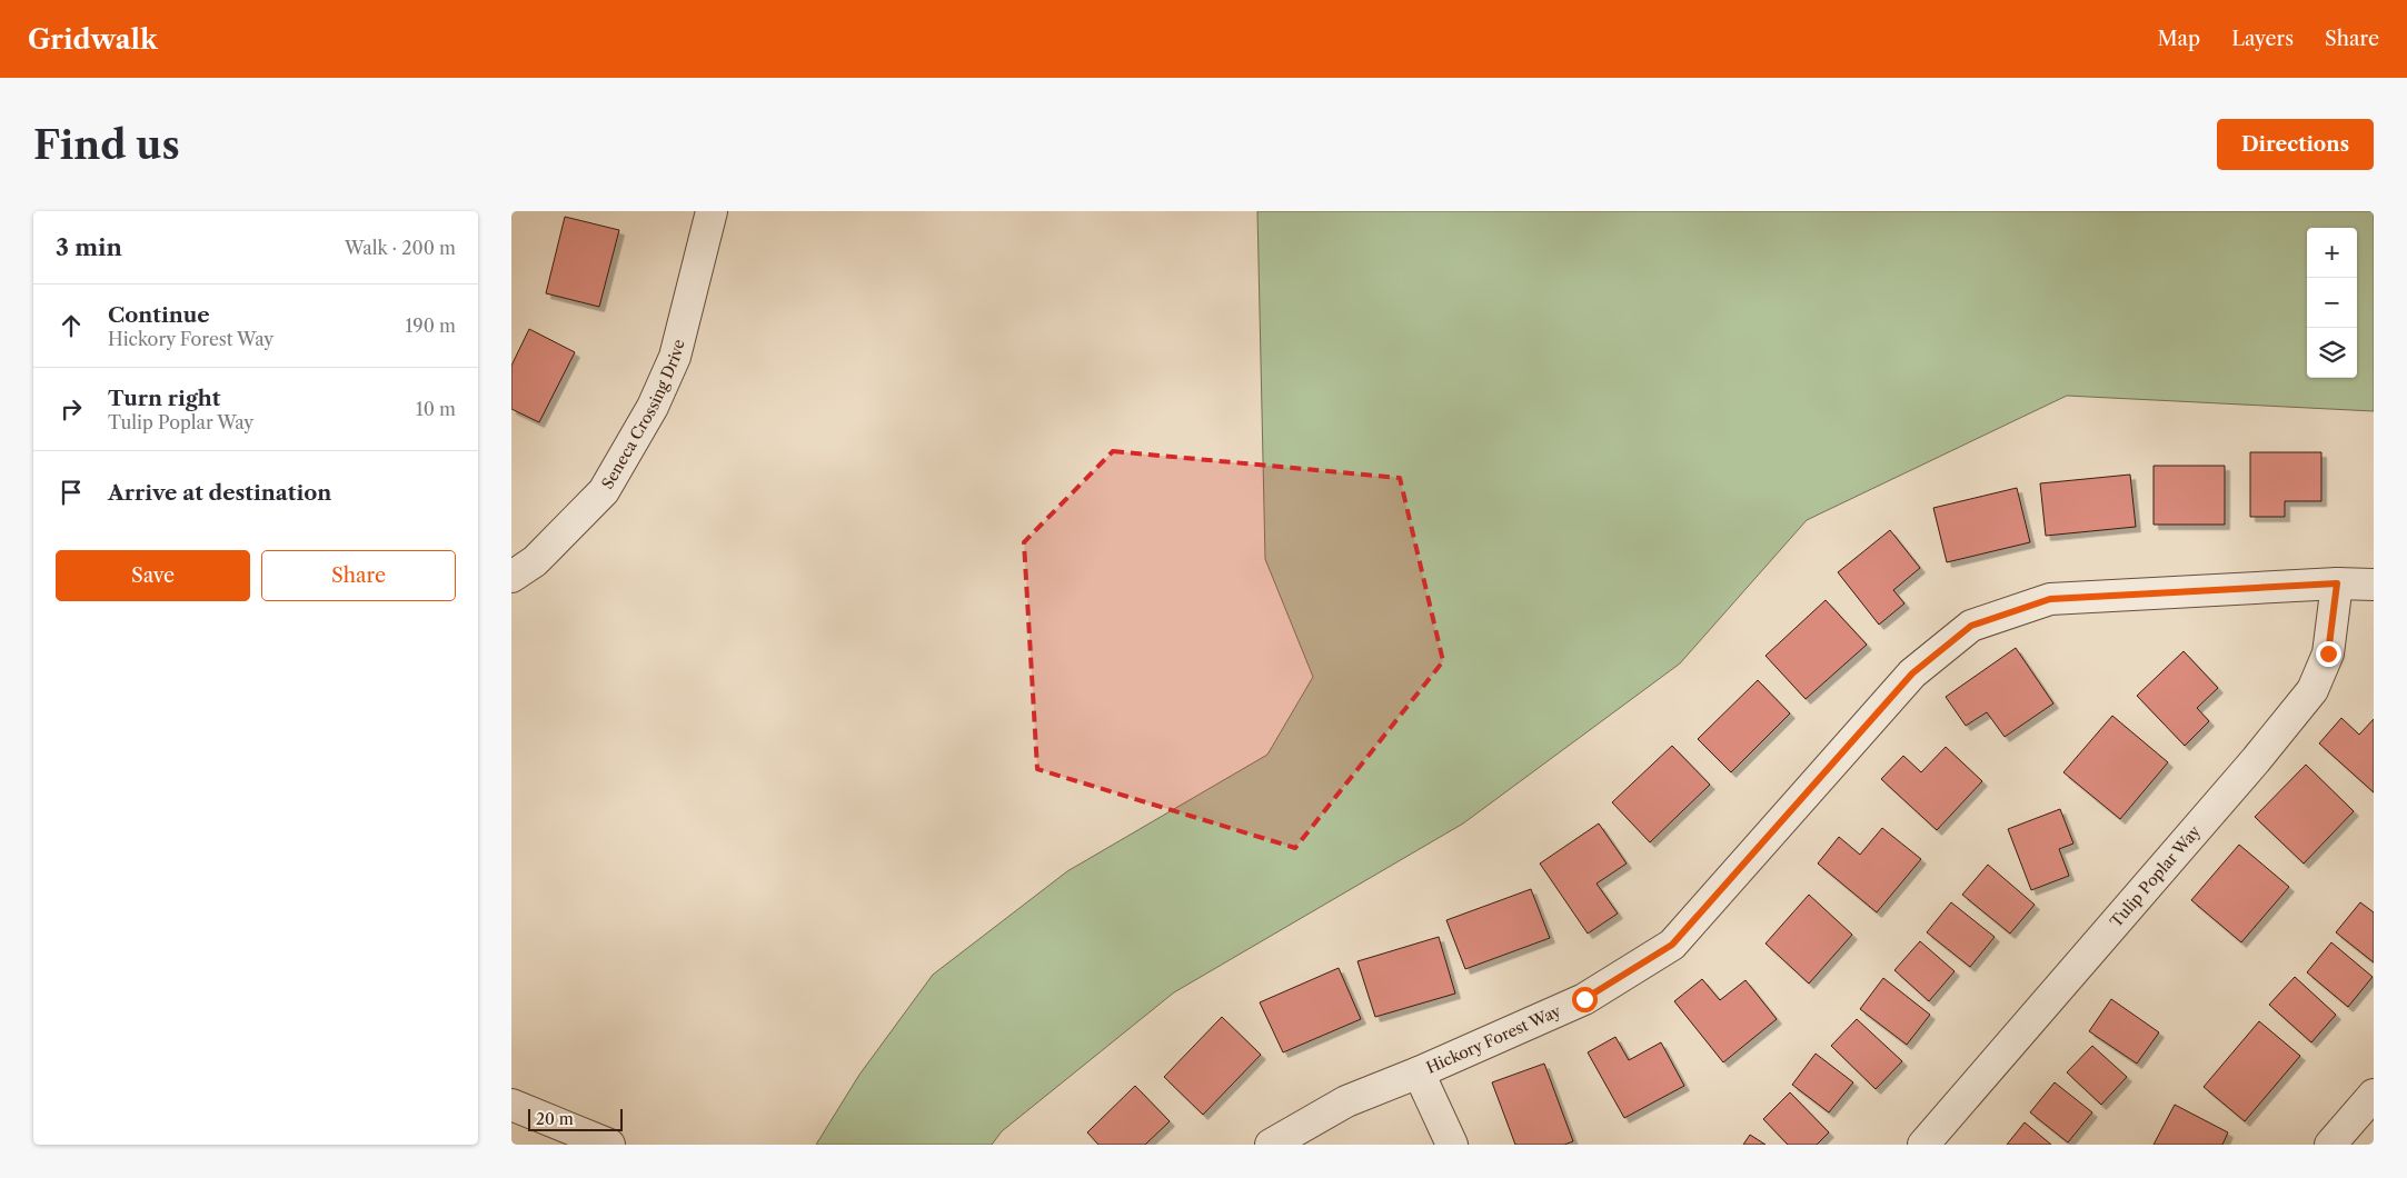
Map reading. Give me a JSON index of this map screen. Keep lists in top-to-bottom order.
{
  "streets": {
    "street": ["Seneca Crossing Drive", "Tulip Poplar Way", "Hickory Forest Way"]
  },
  "crossings": [
    ["Tulip Poplar Way", "Hickory Forest Way"]
  ],
  "scale_bar": "20 m",
  "page": {
    "header": "Gridwalk",
    "nav": ["Map", "Layers", "Share"],
    "buttons": [
      "Directions",
      ["Save", "Share"]
    ],
    "title": "Find us",
    "heading": ["3 min", "Walk · 200 m"],
    "map_buttons": ["+", "−"],
    "list": [
      ["Continue", "Hickory Forest Way", "190 m"],
      ["Turn right", "Tulip Poplar Way", "10 m"],
      "Arrive at destination"
    ],
    "scale": "20 m"
  }
}
